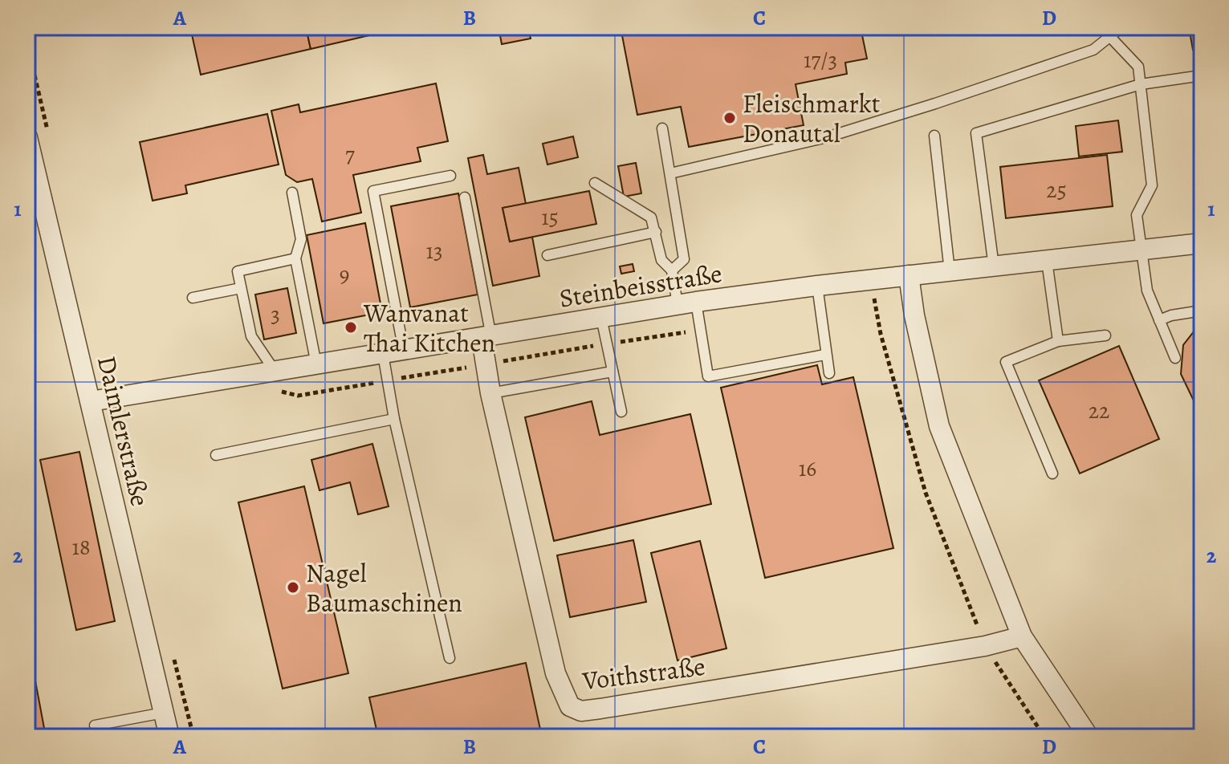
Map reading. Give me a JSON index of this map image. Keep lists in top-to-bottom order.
{
  "streets": {
    "street": ["Steinbeisstraße", "Daimlerstraße", "Voithstraße"]
  },
  "crossings": [
    ["Steinbeisstraße", "Daimlerstraße"],
    ["Steinbeisstraße", "Voithstraße"]
  ],
  "places": ["Fleischmarkt Donautal", "Wanvanat Thai Kitchen", "Nagel Baumaschinen"],
  "house_numbers": [
    "17/3",
    "7",
    "25",
    "15",
    "13",
    "9",
    "3",
    "22",
    "16",
    "18"
  ],
  "grid": {
    "columns": [
      "A",
      "B",
      "C",
      "D"
    ],
    "rows": ["1", "2"]
  }
}
